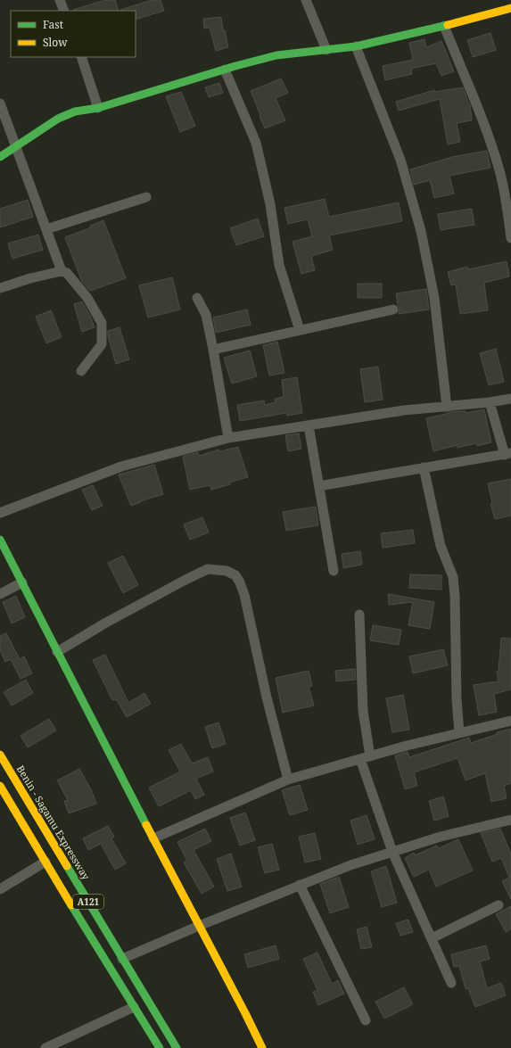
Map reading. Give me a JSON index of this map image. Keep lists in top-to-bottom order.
{
  "streets": {
    "main road": ["Benin - Sagamu Expressway", "A121"]
  },
  "legend": ["Fast", "Slow"]
}
